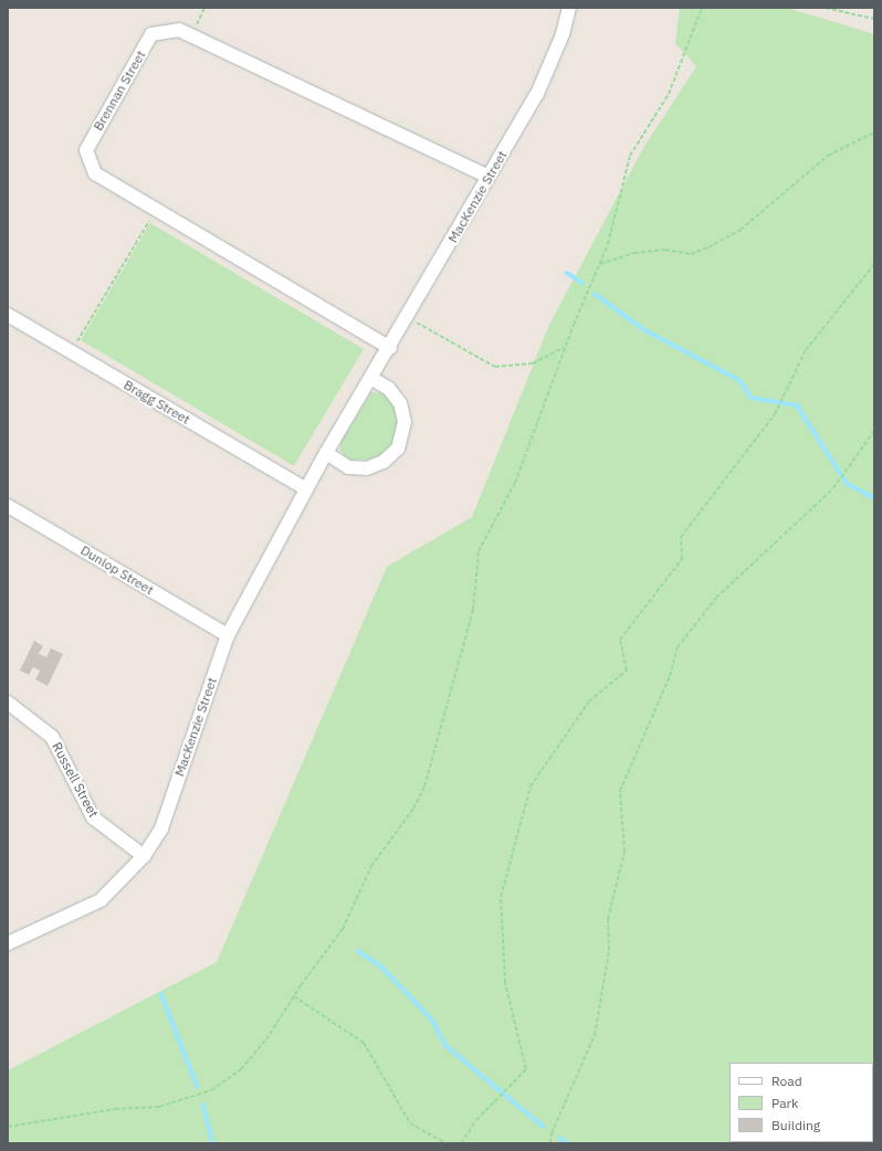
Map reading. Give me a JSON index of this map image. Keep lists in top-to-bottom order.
{
  "streets": {
    "street": [
      "Brennan Street",
      "MacKenzie Street",
      "Bragg Street",
      "Dunlop Street",
      "Russell Street"
    ]
  },
  "crossings": [
    ["Brennan Street", "MacKenzie Street"],
    ["MacKenzie Street", "Bragg Street"],
    ["MacKenzie Street", "Dunlop Street"],
    ["MacKenzie Street", "Russell Street"]
  ],
  "legend": ["Road", "Park", "Building"]
}
